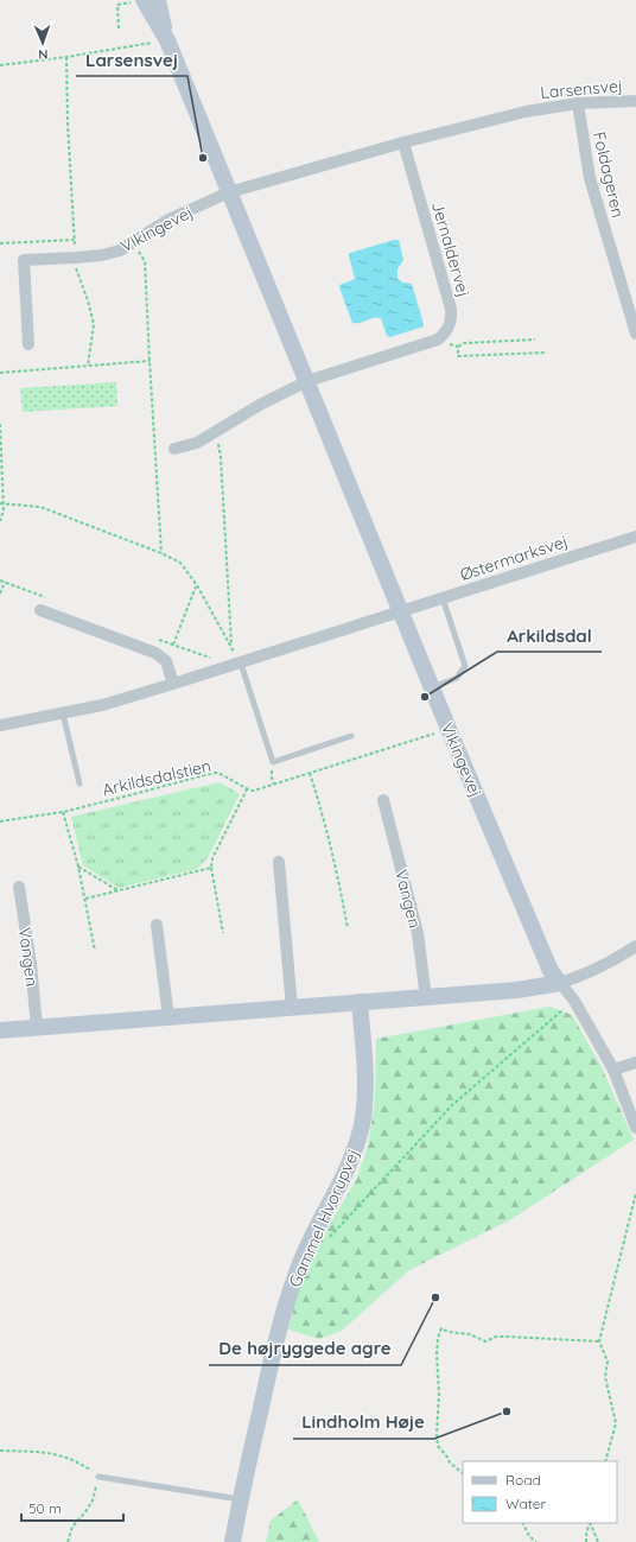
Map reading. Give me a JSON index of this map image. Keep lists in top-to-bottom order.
{
  "streets": {
    "street": [
      "Larsensvej",
      "Foldageren",
      "Vikingevej",
      "Jernaldervej",
      "Østermarksvej",
      "Vangen",
      "Gammel Hvorupvej"
    ],
    "path": ["Arkildsdalstien"]
  },
  "crossings": [
    ["Larsensvej", "Foldageren"],
    ["Larsensvej", "Vikingevej"],
    ["Larsensvej", "Jernaldervej"],
    ["Vikingevej", "Østermarksvej"]
  ],
  "places": [
    "Larsensvej",
    "Arkildsdal",
    "De højryggede agre",
    "Lindholm Høje"
  ],
  "legend": ["Road", "Water"],
  "scale_bar": "50 m",
  "north": "bottom"
}
